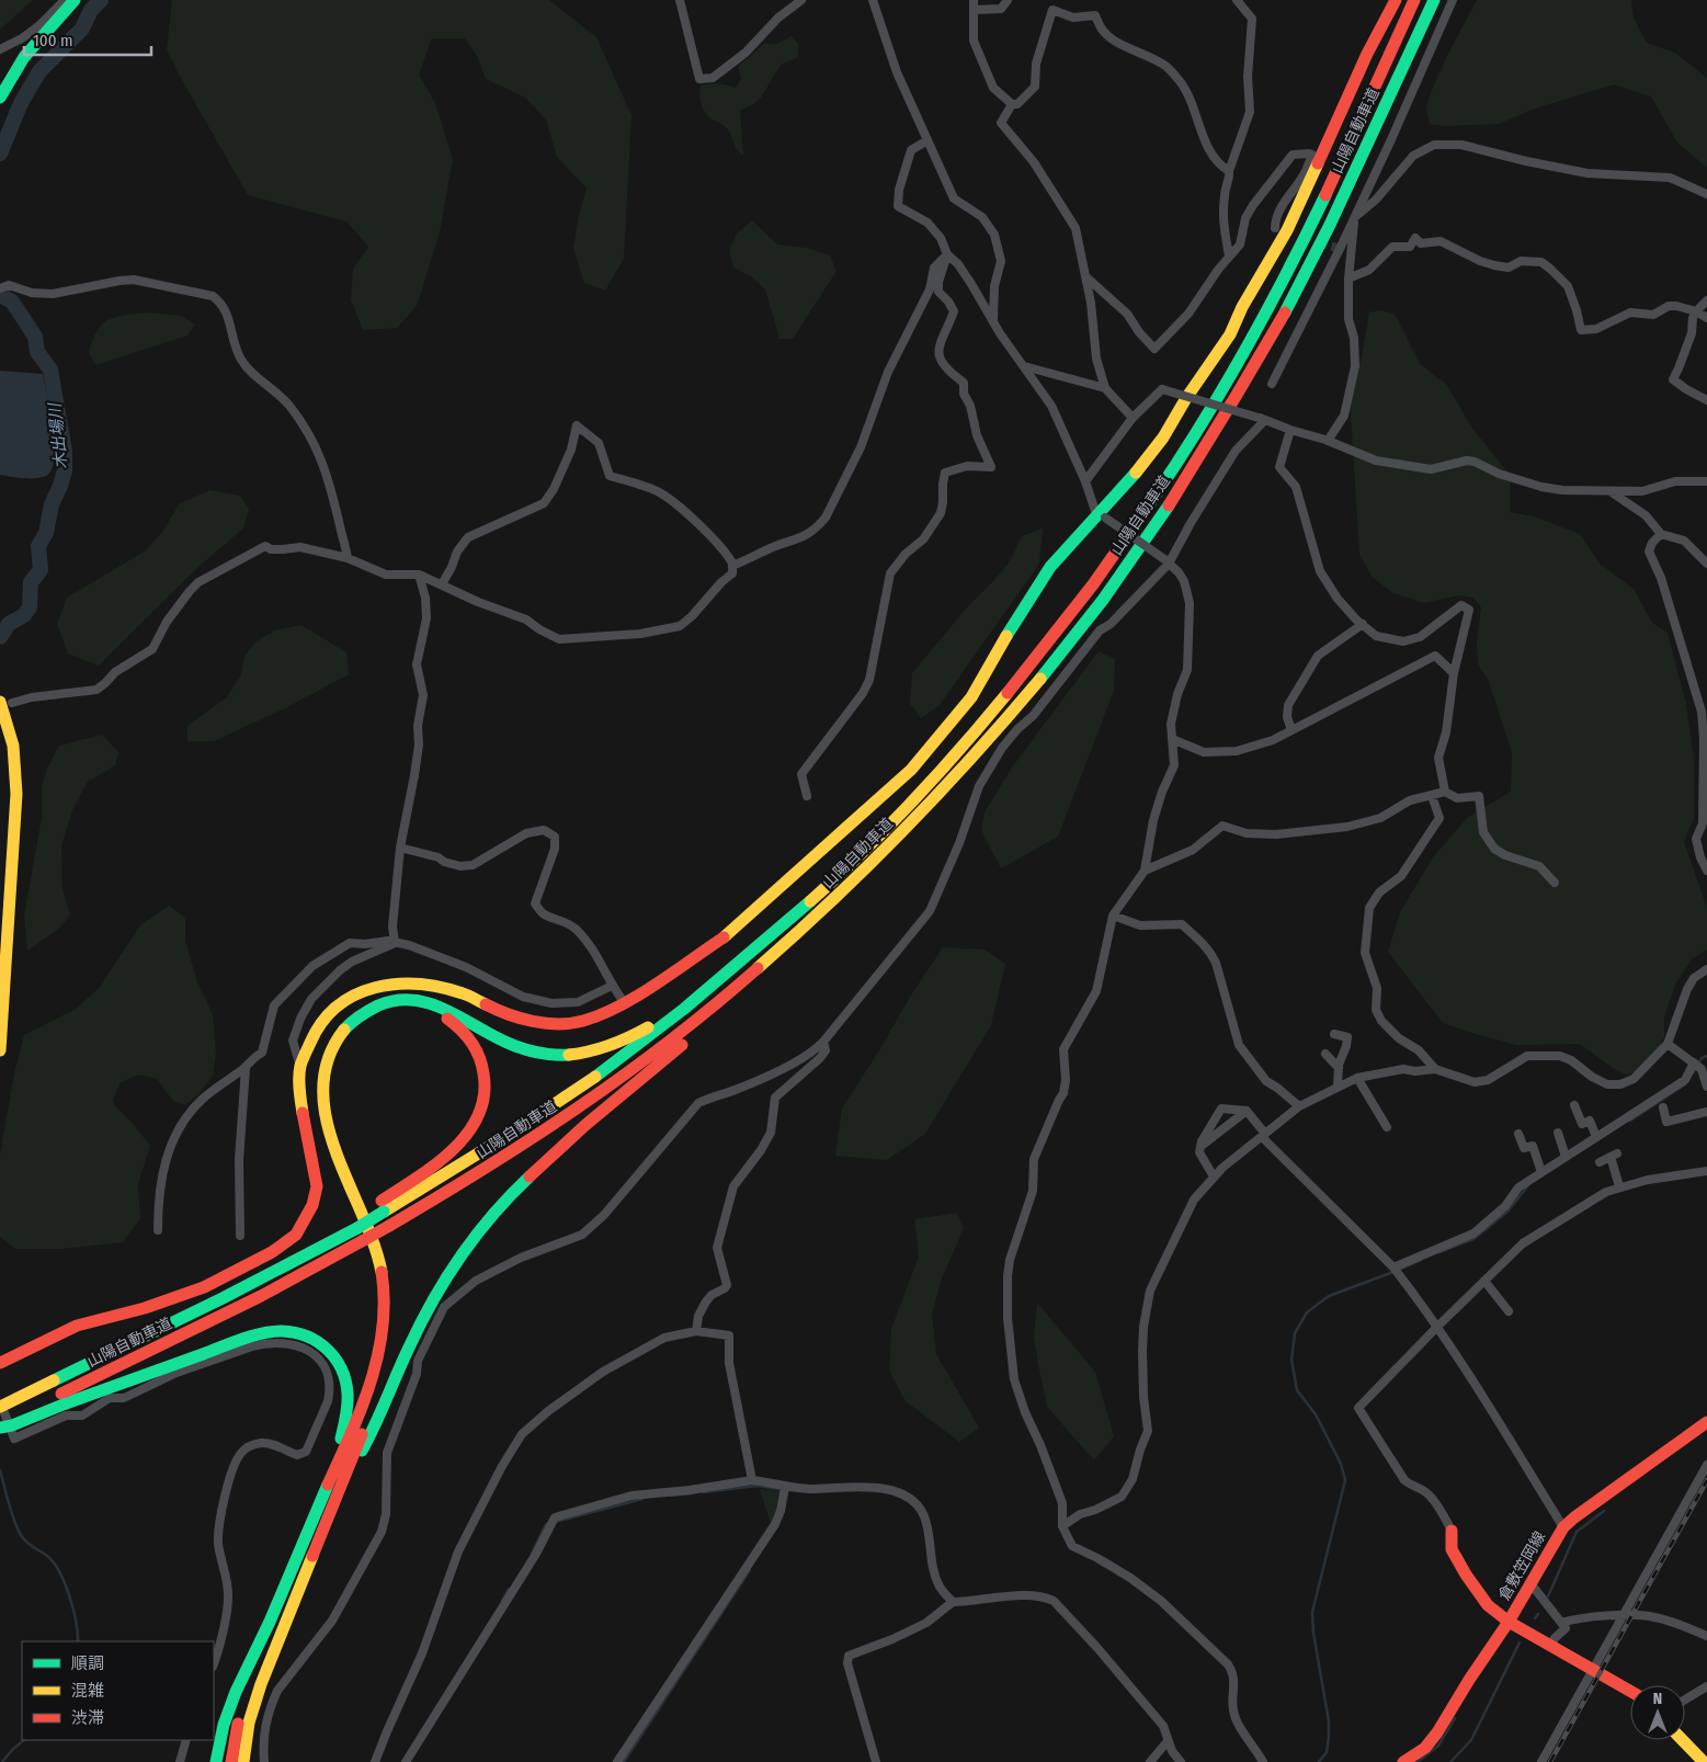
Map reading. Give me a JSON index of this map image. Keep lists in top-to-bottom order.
{
  "streets": {
    "main road": ["山陽自動車道", "倉敷笠岡線"]
  },
  "water": ["木出場川"],
  "legend": ["順調", "混雑", "渋滞"],
  "scale_bar": "100 m",
  "north": "top"
}
